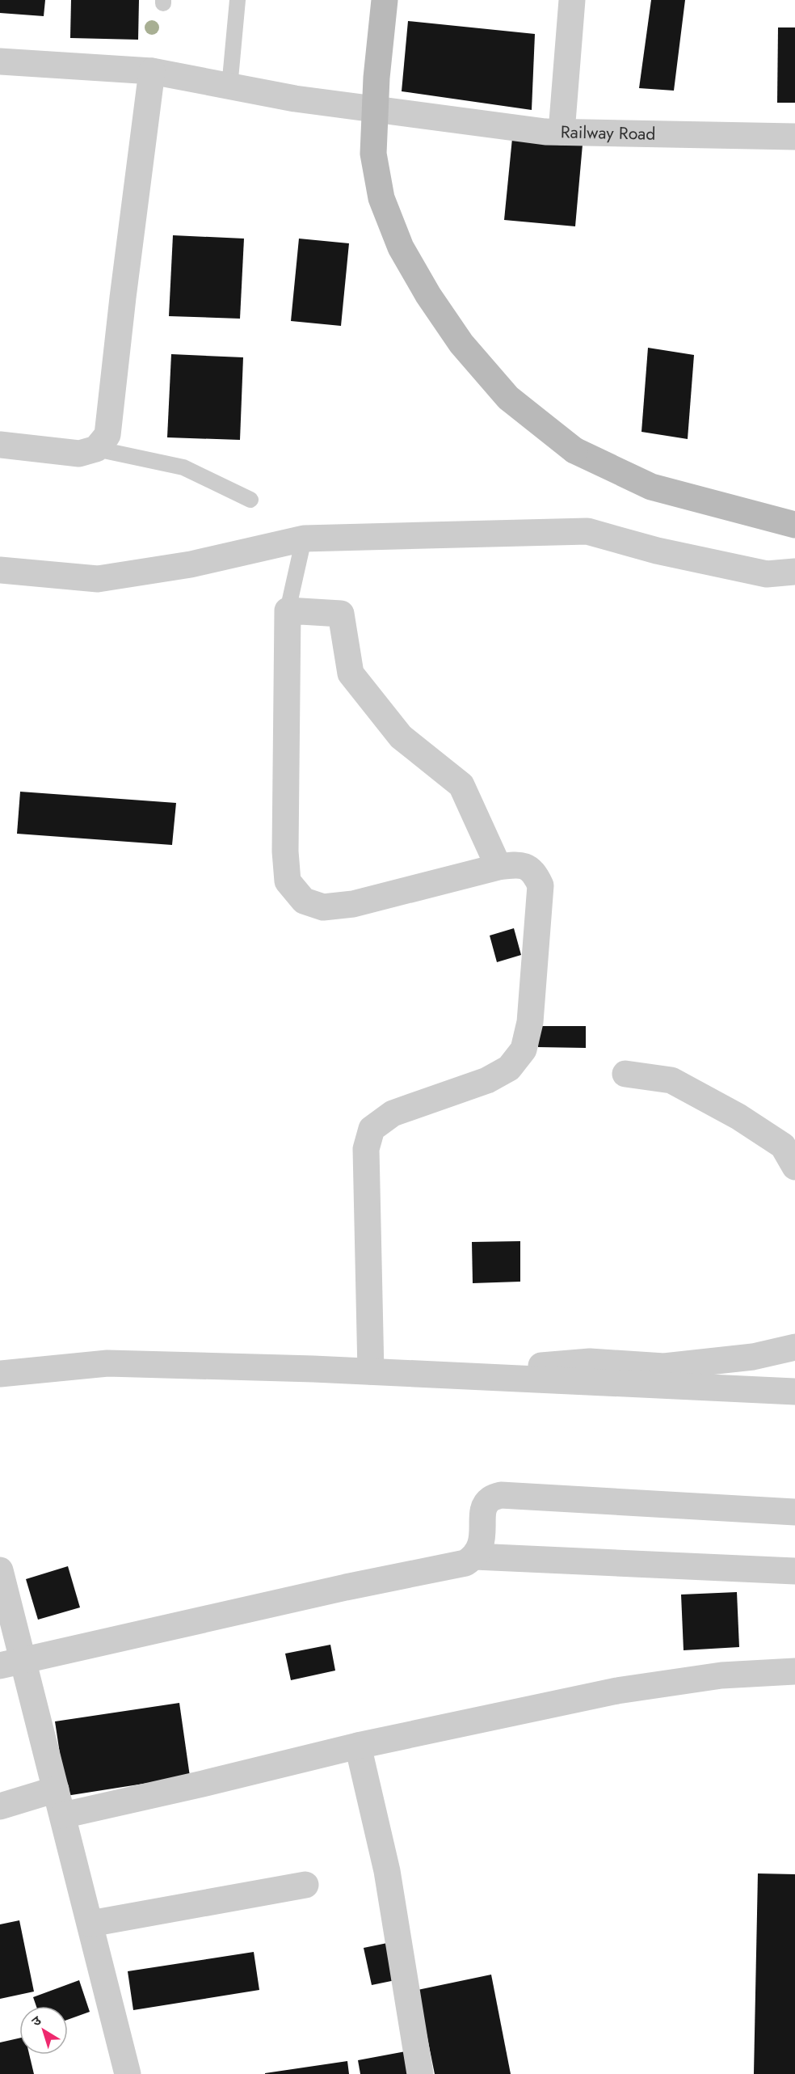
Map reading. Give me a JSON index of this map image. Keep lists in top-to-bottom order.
{
  "streets": {
    "street": ["Railway Road"]
  },
  "north": "top left"
}
